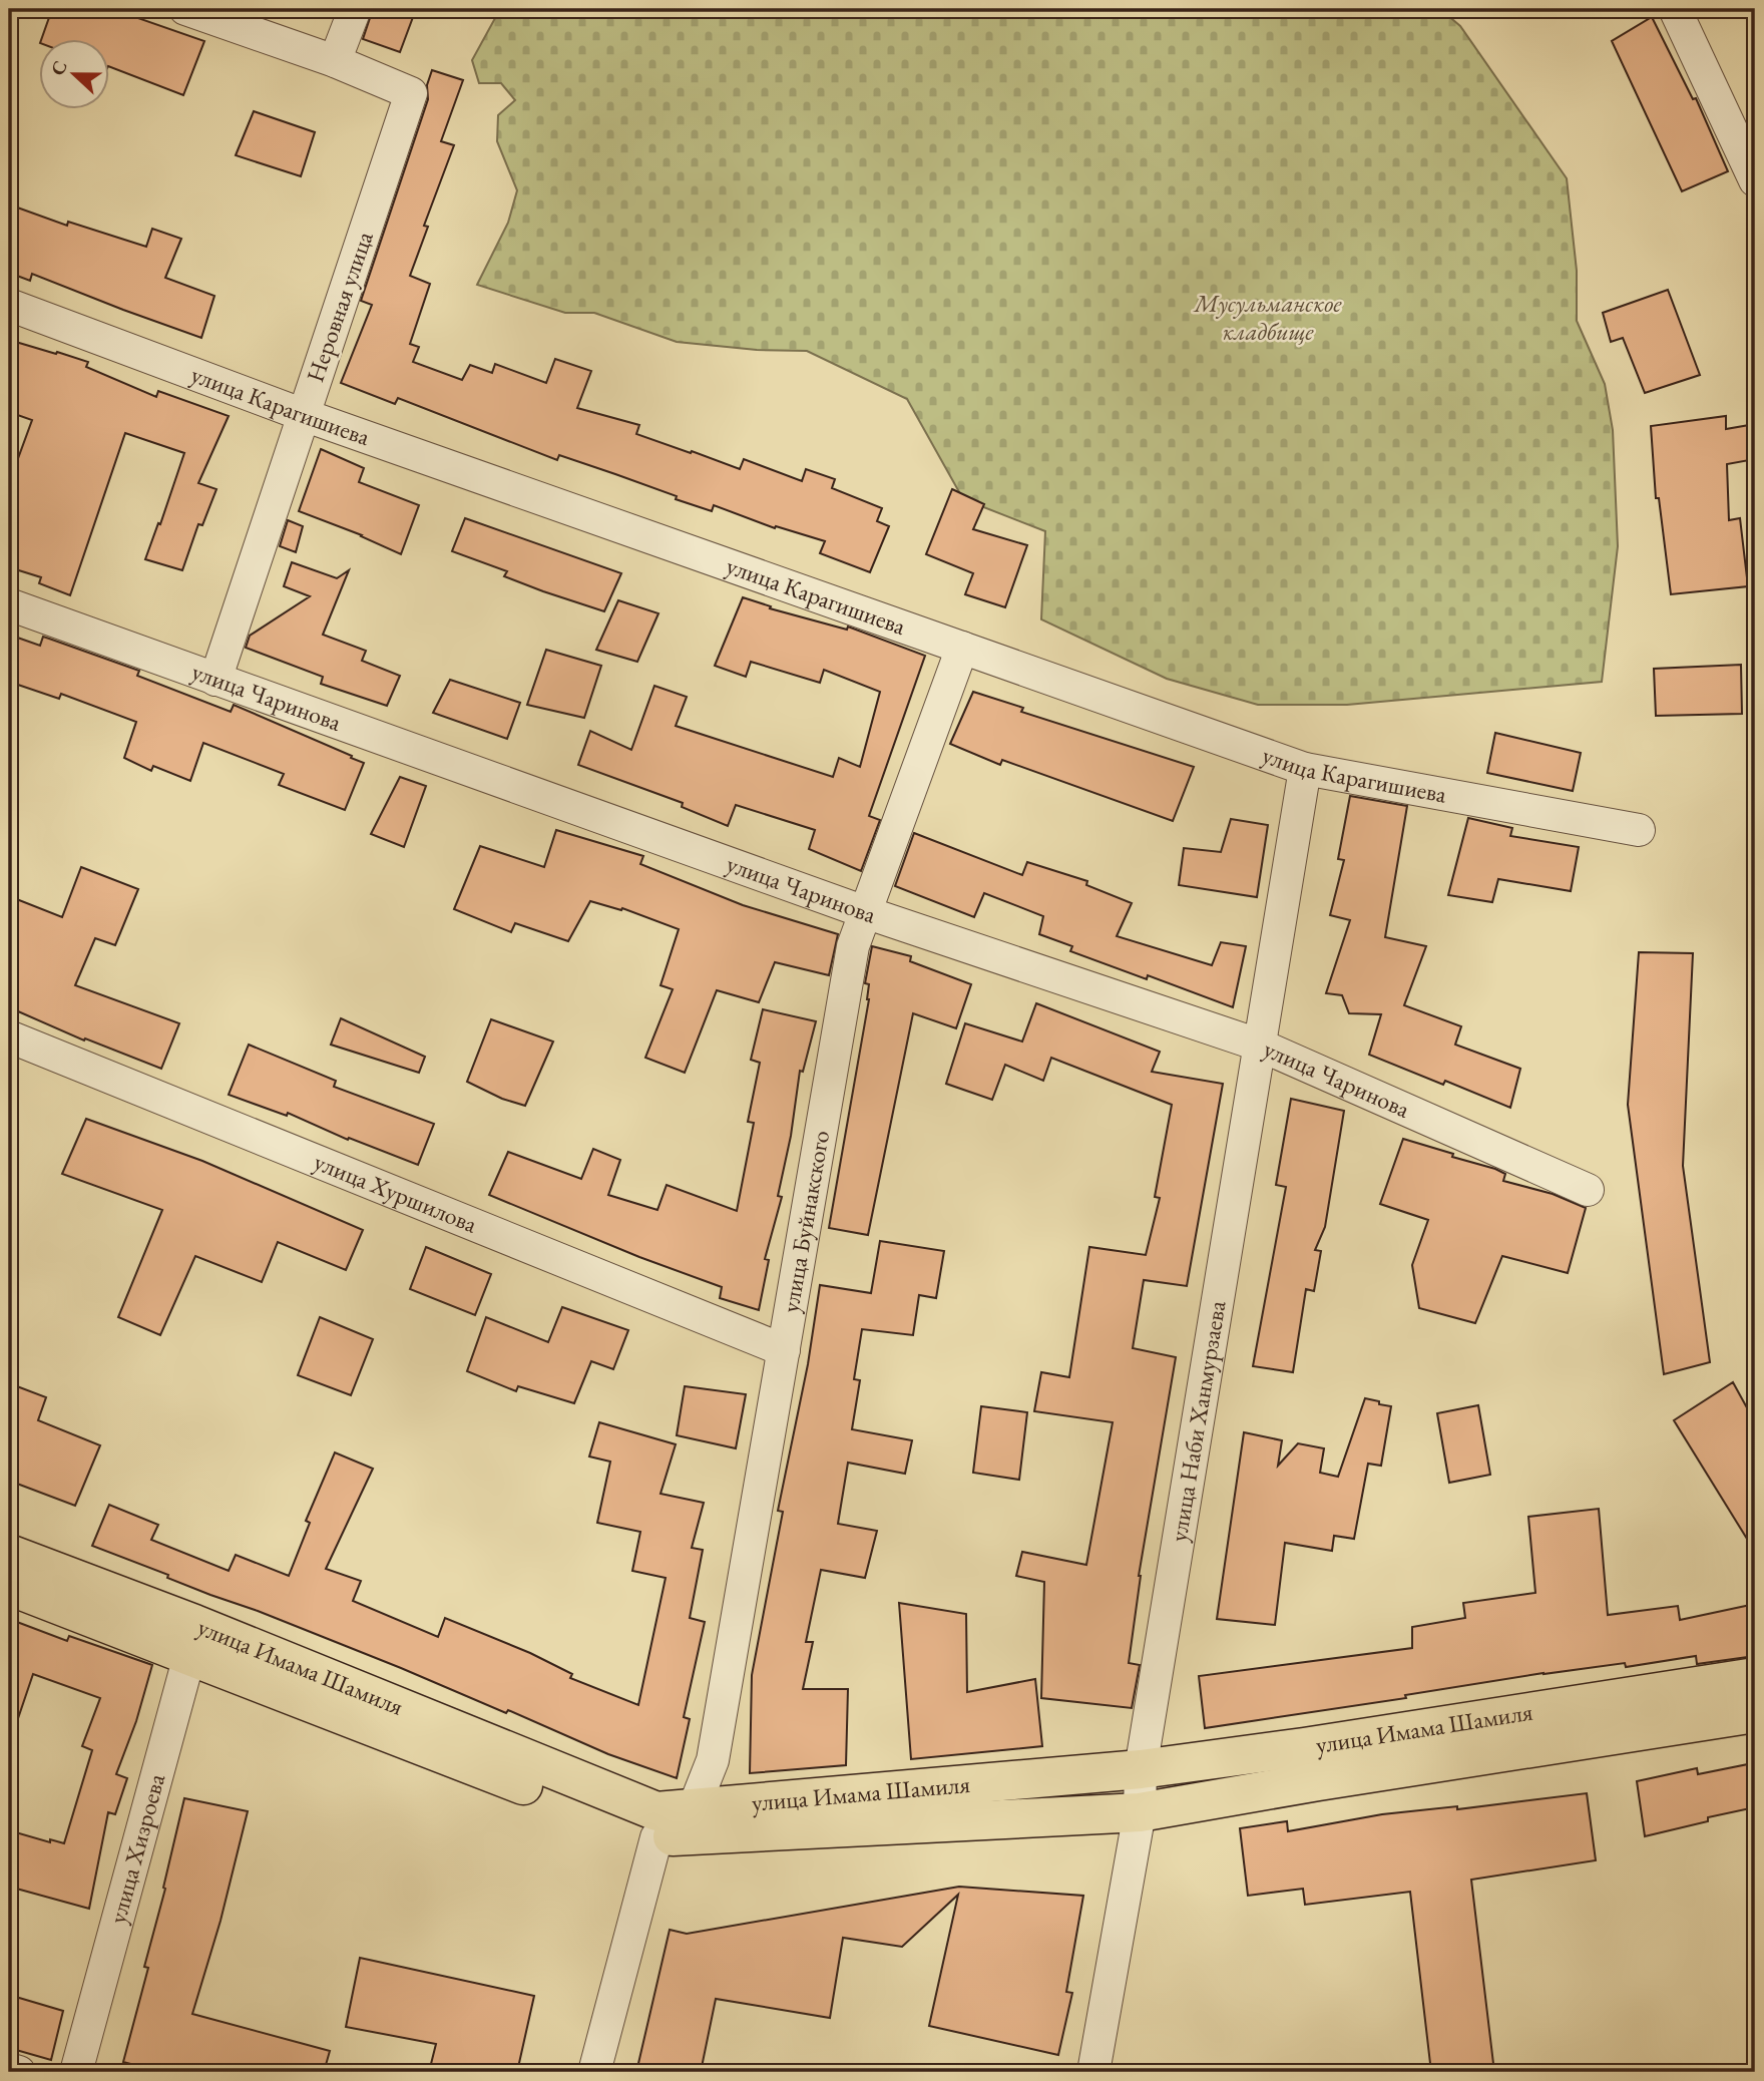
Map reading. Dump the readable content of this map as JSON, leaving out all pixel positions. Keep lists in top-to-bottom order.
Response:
{
  "streets": {
    "main road": ["улица Имама Шамиля"],
    "street": [
      "Неровная улица",
      "улица Карагишиева",
      "улица Чаринова",
      "улица Хуршилова",
      "улица Буйнакского",
      "улица Наби Ханмурзаева",
      "улица Хизроева"
    ]
  },
  "crossings": [
    ["Неровная улица", "улица Карагишиева"],
    ["Неровная улица", "улица Чаринова"],
    ["улица Карагишиева", "улица Буйнакского"],
    ["улица Карагишиева", "улица Наби Ханмурзаева"],
    ["улица Чаринова", "улица Буйнакского"],
    ["улица Чаринова", "улица Наби Ханмурзаева"],
    ["улица Хуршилова", "улица Буйнакского"],
    ["улица Буйнакского", "улица Имама Шамиля"],
    ["улица Наби Ханмурзаева", "улица Имама Шамиля"],
    ["улица Имама Шамиля", "улица Хизроева"]
  ],
  "parks": ["Мусульманское кладбище"],
  "north": "left"
}
